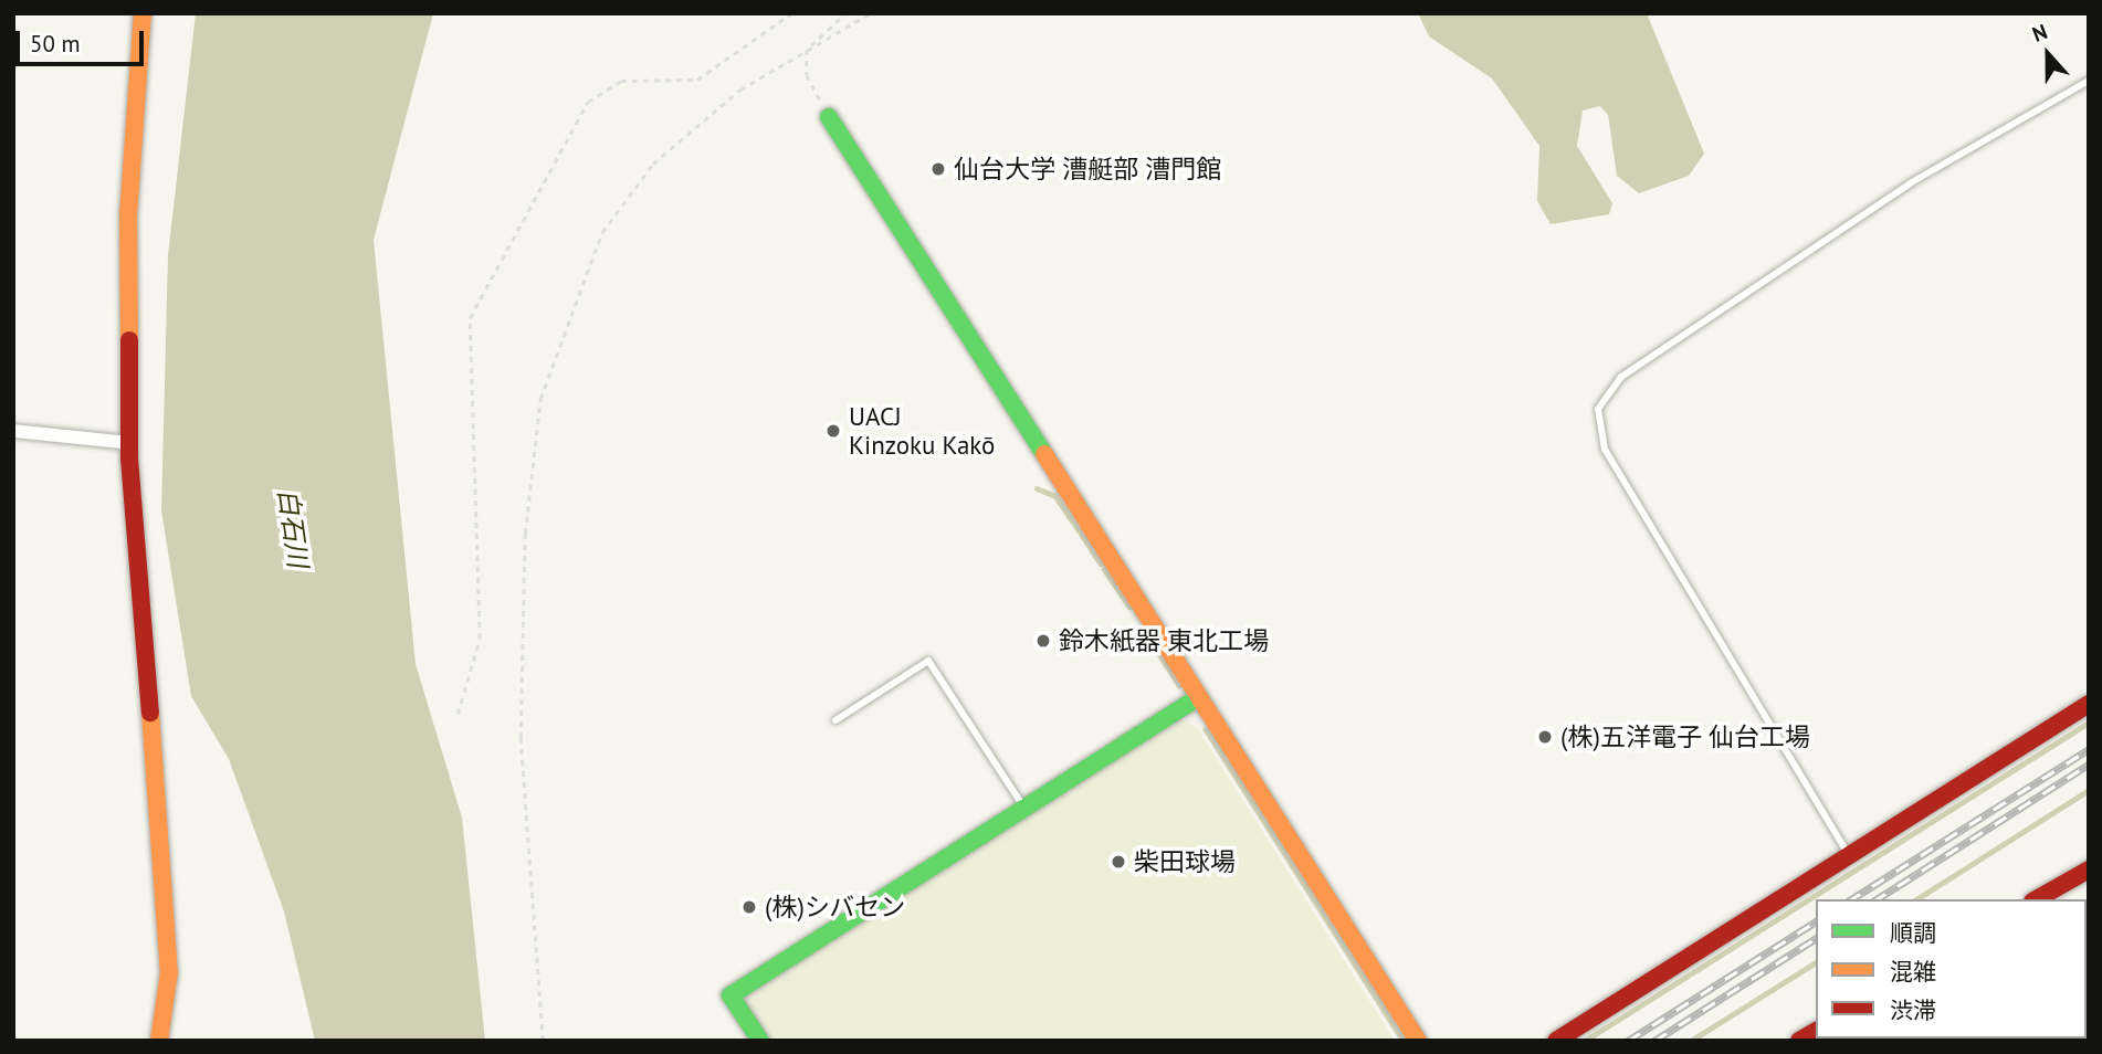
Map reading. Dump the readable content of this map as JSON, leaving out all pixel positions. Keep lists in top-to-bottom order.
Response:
{
  "water": ["白石川"],
  "places": [
    "仙台大学 漕艇部 漕門館",
    "UACJ Kinzoku Kakō",
    "鈴木紙器 東北工場",
    "(株)五洋電子 仙台工場",
    "柴田球場",
    "(株)シバセン"
  ],
  "legend": ["順調", "混雑", "渋滞"],
  "scale_bar": "50 m",
  "north": "top"
}
